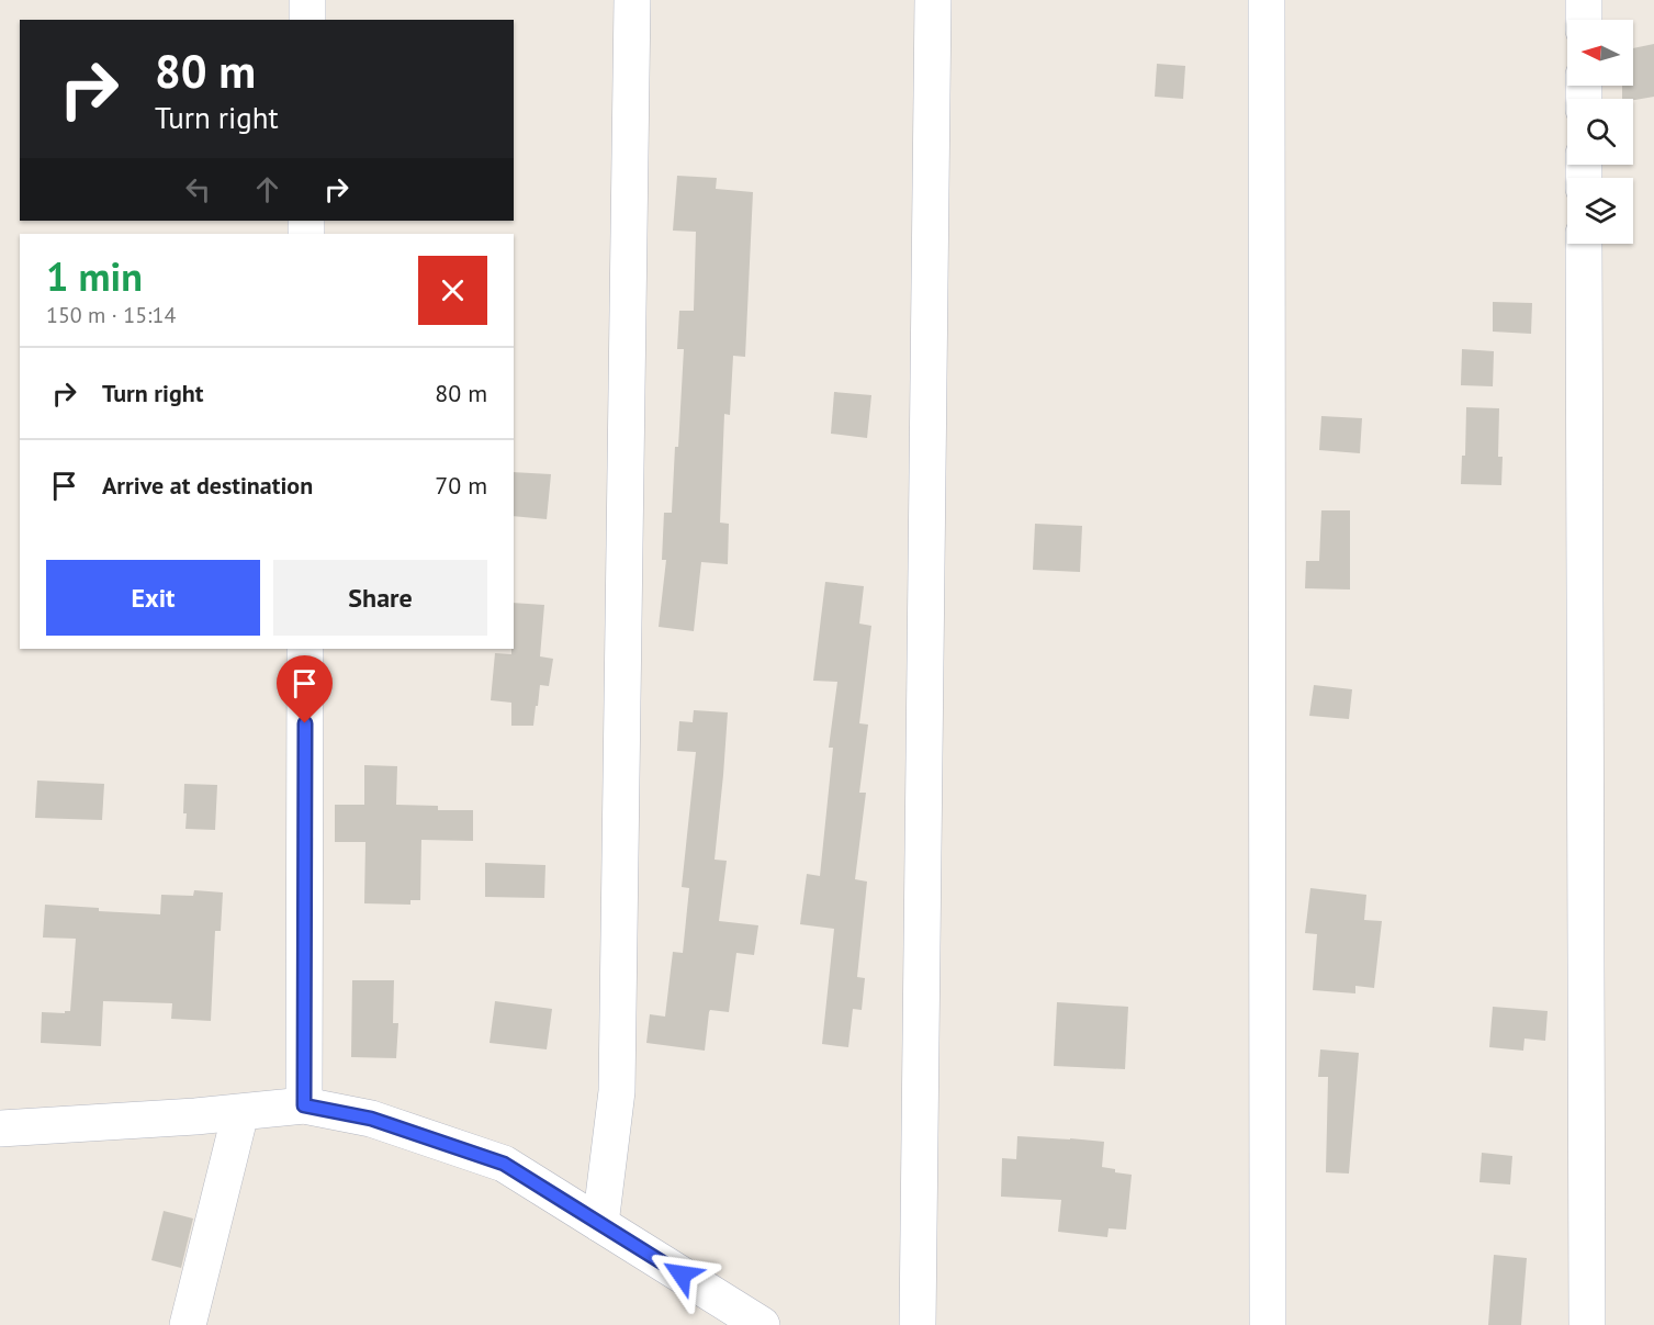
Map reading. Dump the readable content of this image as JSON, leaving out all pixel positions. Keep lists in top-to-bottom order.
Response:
{
  "north": "left",
  "page": {
    "turn": ["80 m", "Turn right"],
    "heading": ["1 min", "150 m · 15:14"],
    "list": [
      {
        "name": "Turn right",
        "value": "80 m"
      },
      {
        "name": "Arrive at destination",
        "value": "70 m"
      }
    ],
    "buttons": ["Exit", "Share"]
  }
}
